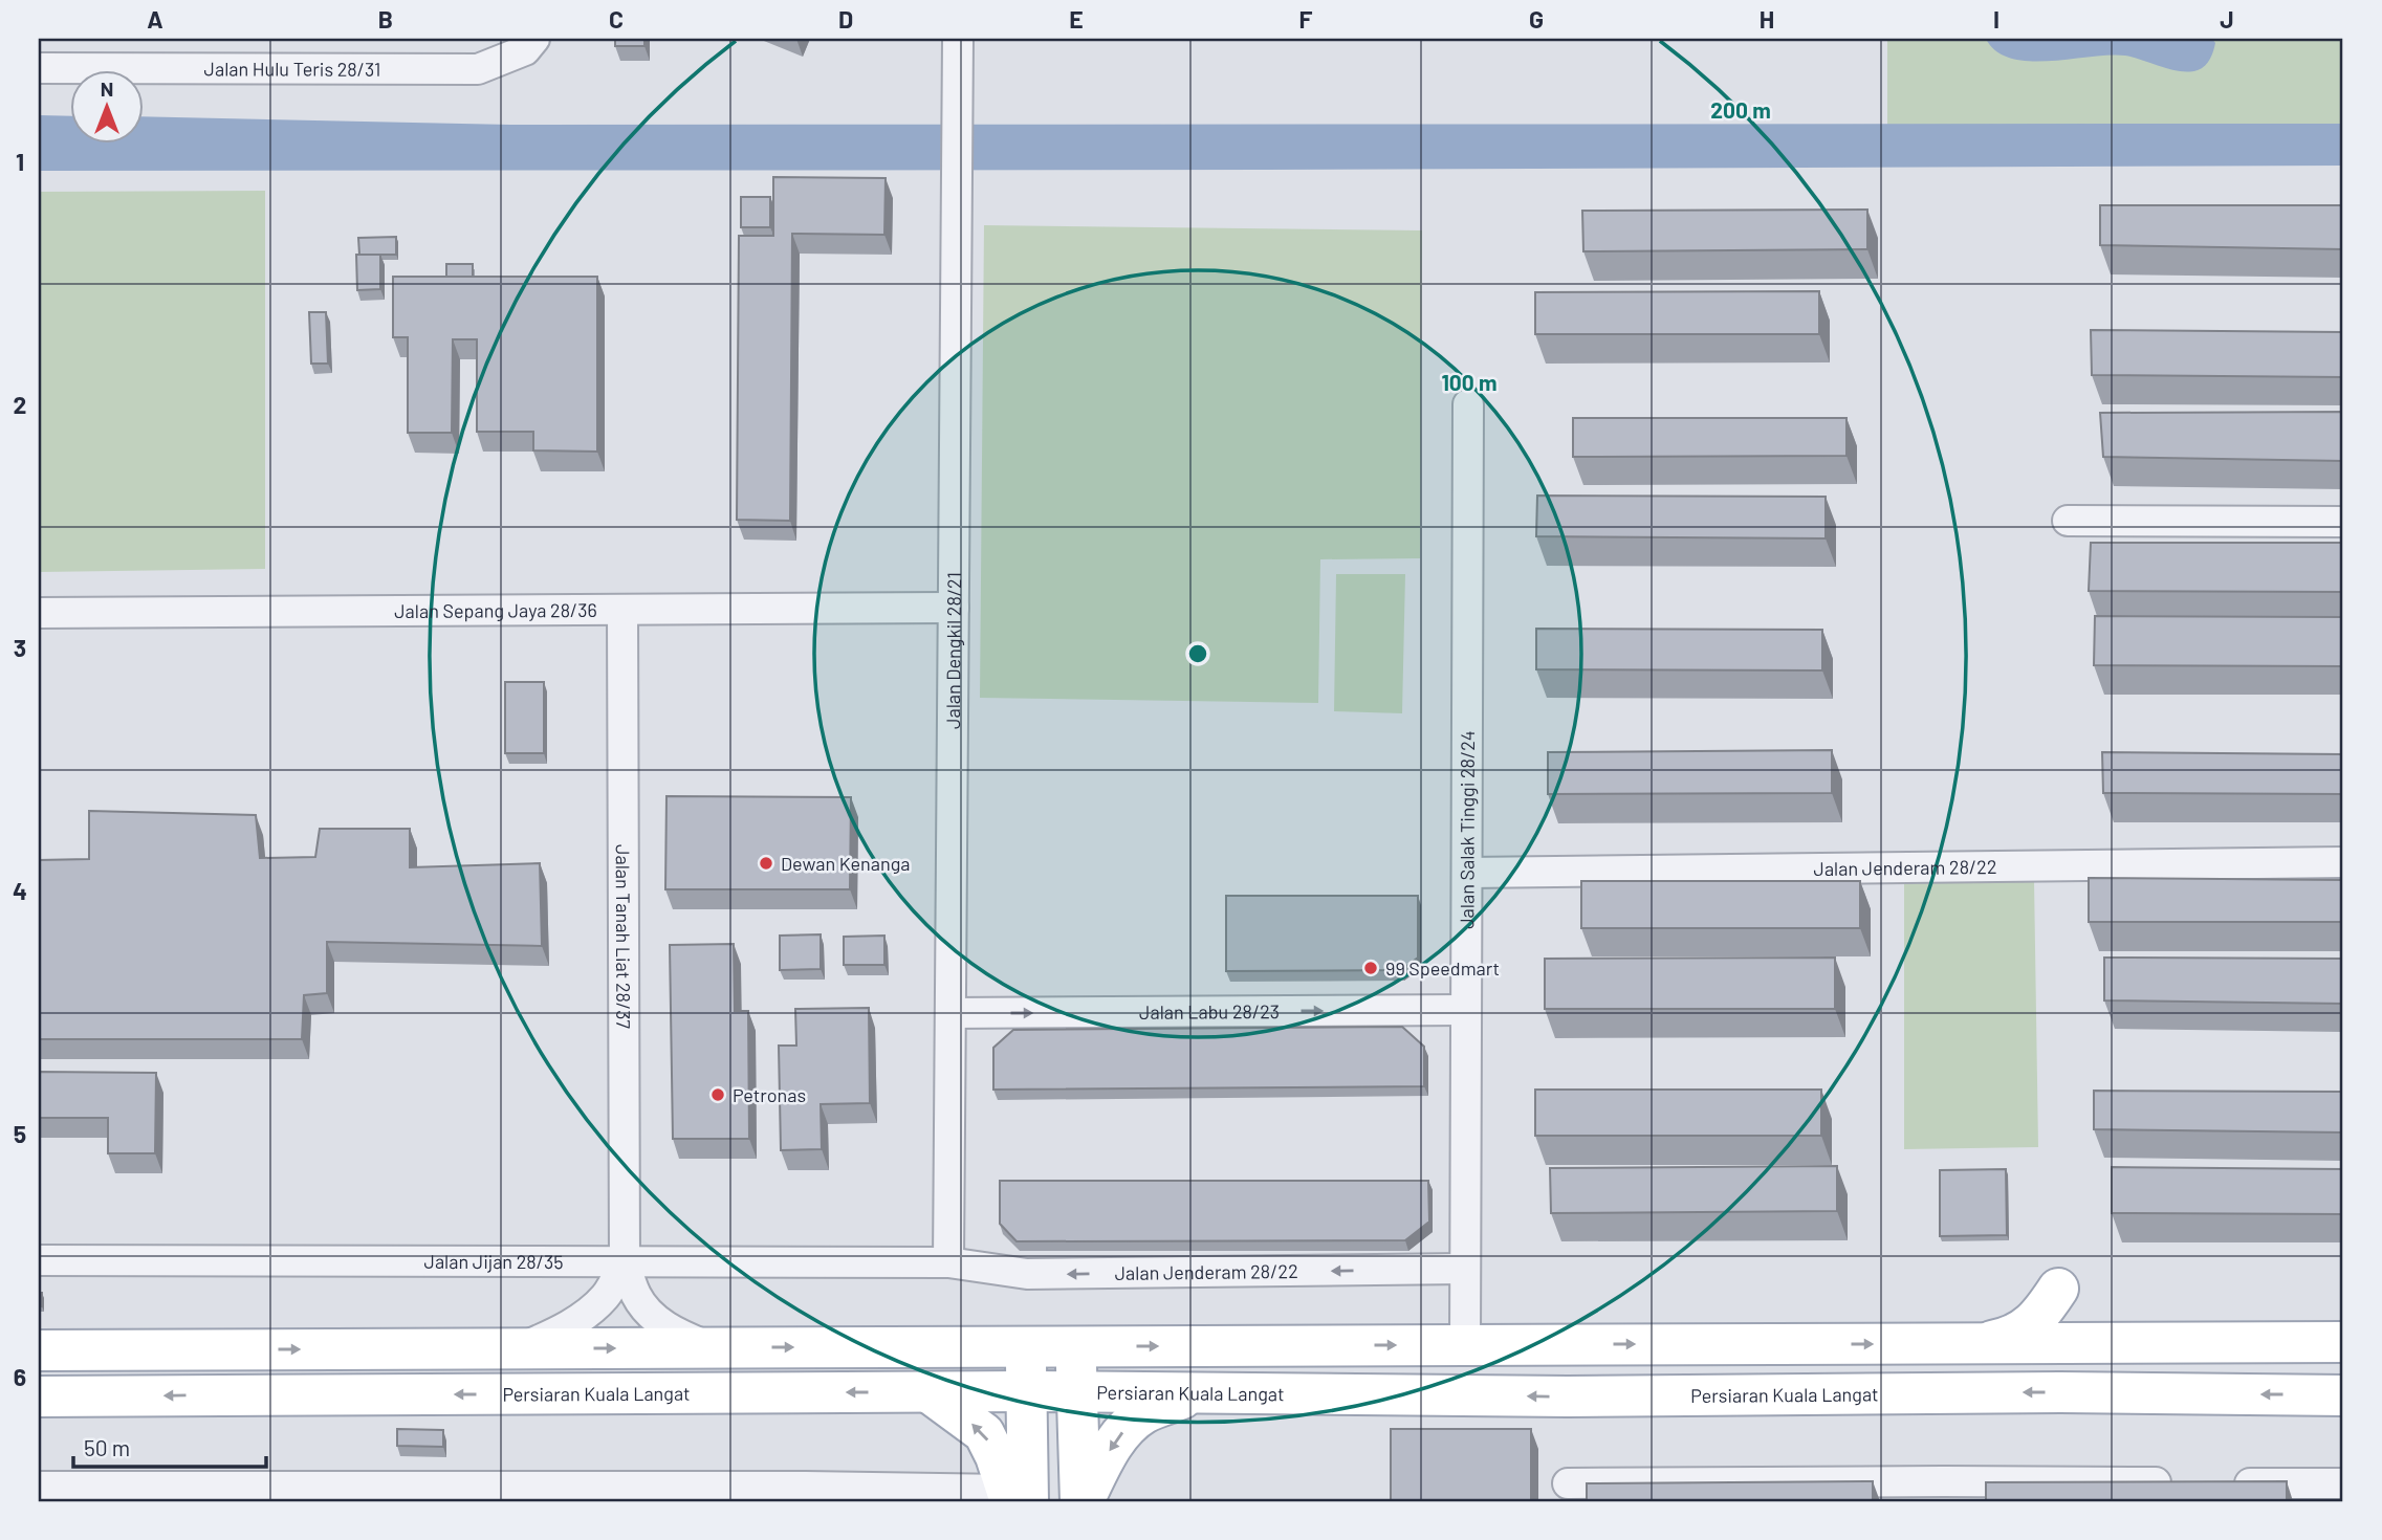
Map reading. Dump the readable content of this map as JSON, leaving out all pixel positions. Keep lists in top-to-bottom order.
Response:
{
  "streets": {
    "main road": ["Persiaran Kuala Langat"],
    "street": [
      "Jalan Hulu Teris 28/31",
      "Jalan Sepang Jaya 28/36",
      "Jalan Dengkil 28/21",
      "Jalan Salak Tinggi 28/24",
      "Jalan Jenderam 28/22",
      "Jalan Tanah Liat 28/37",
      "Jalan Labu 28/23",
      "Jalan Jijan 28/35"
    ]
  },
  "crossings": [
    ["Jalan Sepang Jaya 28/36", "Jalan Dengkil 28/21"],
    ["Jalan Sepang Jaya 28/36", "Jalan Tanah Liat 28/37"],
    ["Jalan Dengkil 28/21", "Jalan Jenderam 28/22"],
    ["Jalan Dengkil 28/21", "Jalan Labu 28/23"],
    ["Jalan Dengkil 28/21", "Jalan Jijan 28/35"],
    ["Jalan Salak Tinggi 28/24", "Jalan Jenderam 28/22"],
    ["Jalan Salak Tinggi 28/24", "Jalan Labu 28/23"],
    ["Jalan Jenderam 28/22", "Jalan Jijan 28/35"],
    ["Jalan Tanah Liat 28/37", "Jalan Jijan 28/35"]
  ],
  "one_way": ["Jalan Jenderam 28/22", "Jalan Labu 28/23"],
  "places": ["Dewan Kenanga", "99 Speedmart", "Petronas"],
  "scale_bar": "50 m",
  "north": "top",
  "grid": {
    "columns": [
      "A",
      "B",
      "C",
      "D",
      "E",
      "F",
      "G",
      "H",
      "I",
      "J"
    ],
    "rows": [
      "1",
      "2",
      "3",
      "4",
      "5",
      "6"
    ]
  },
  "rings": ["200 m", "100 m"]
}
